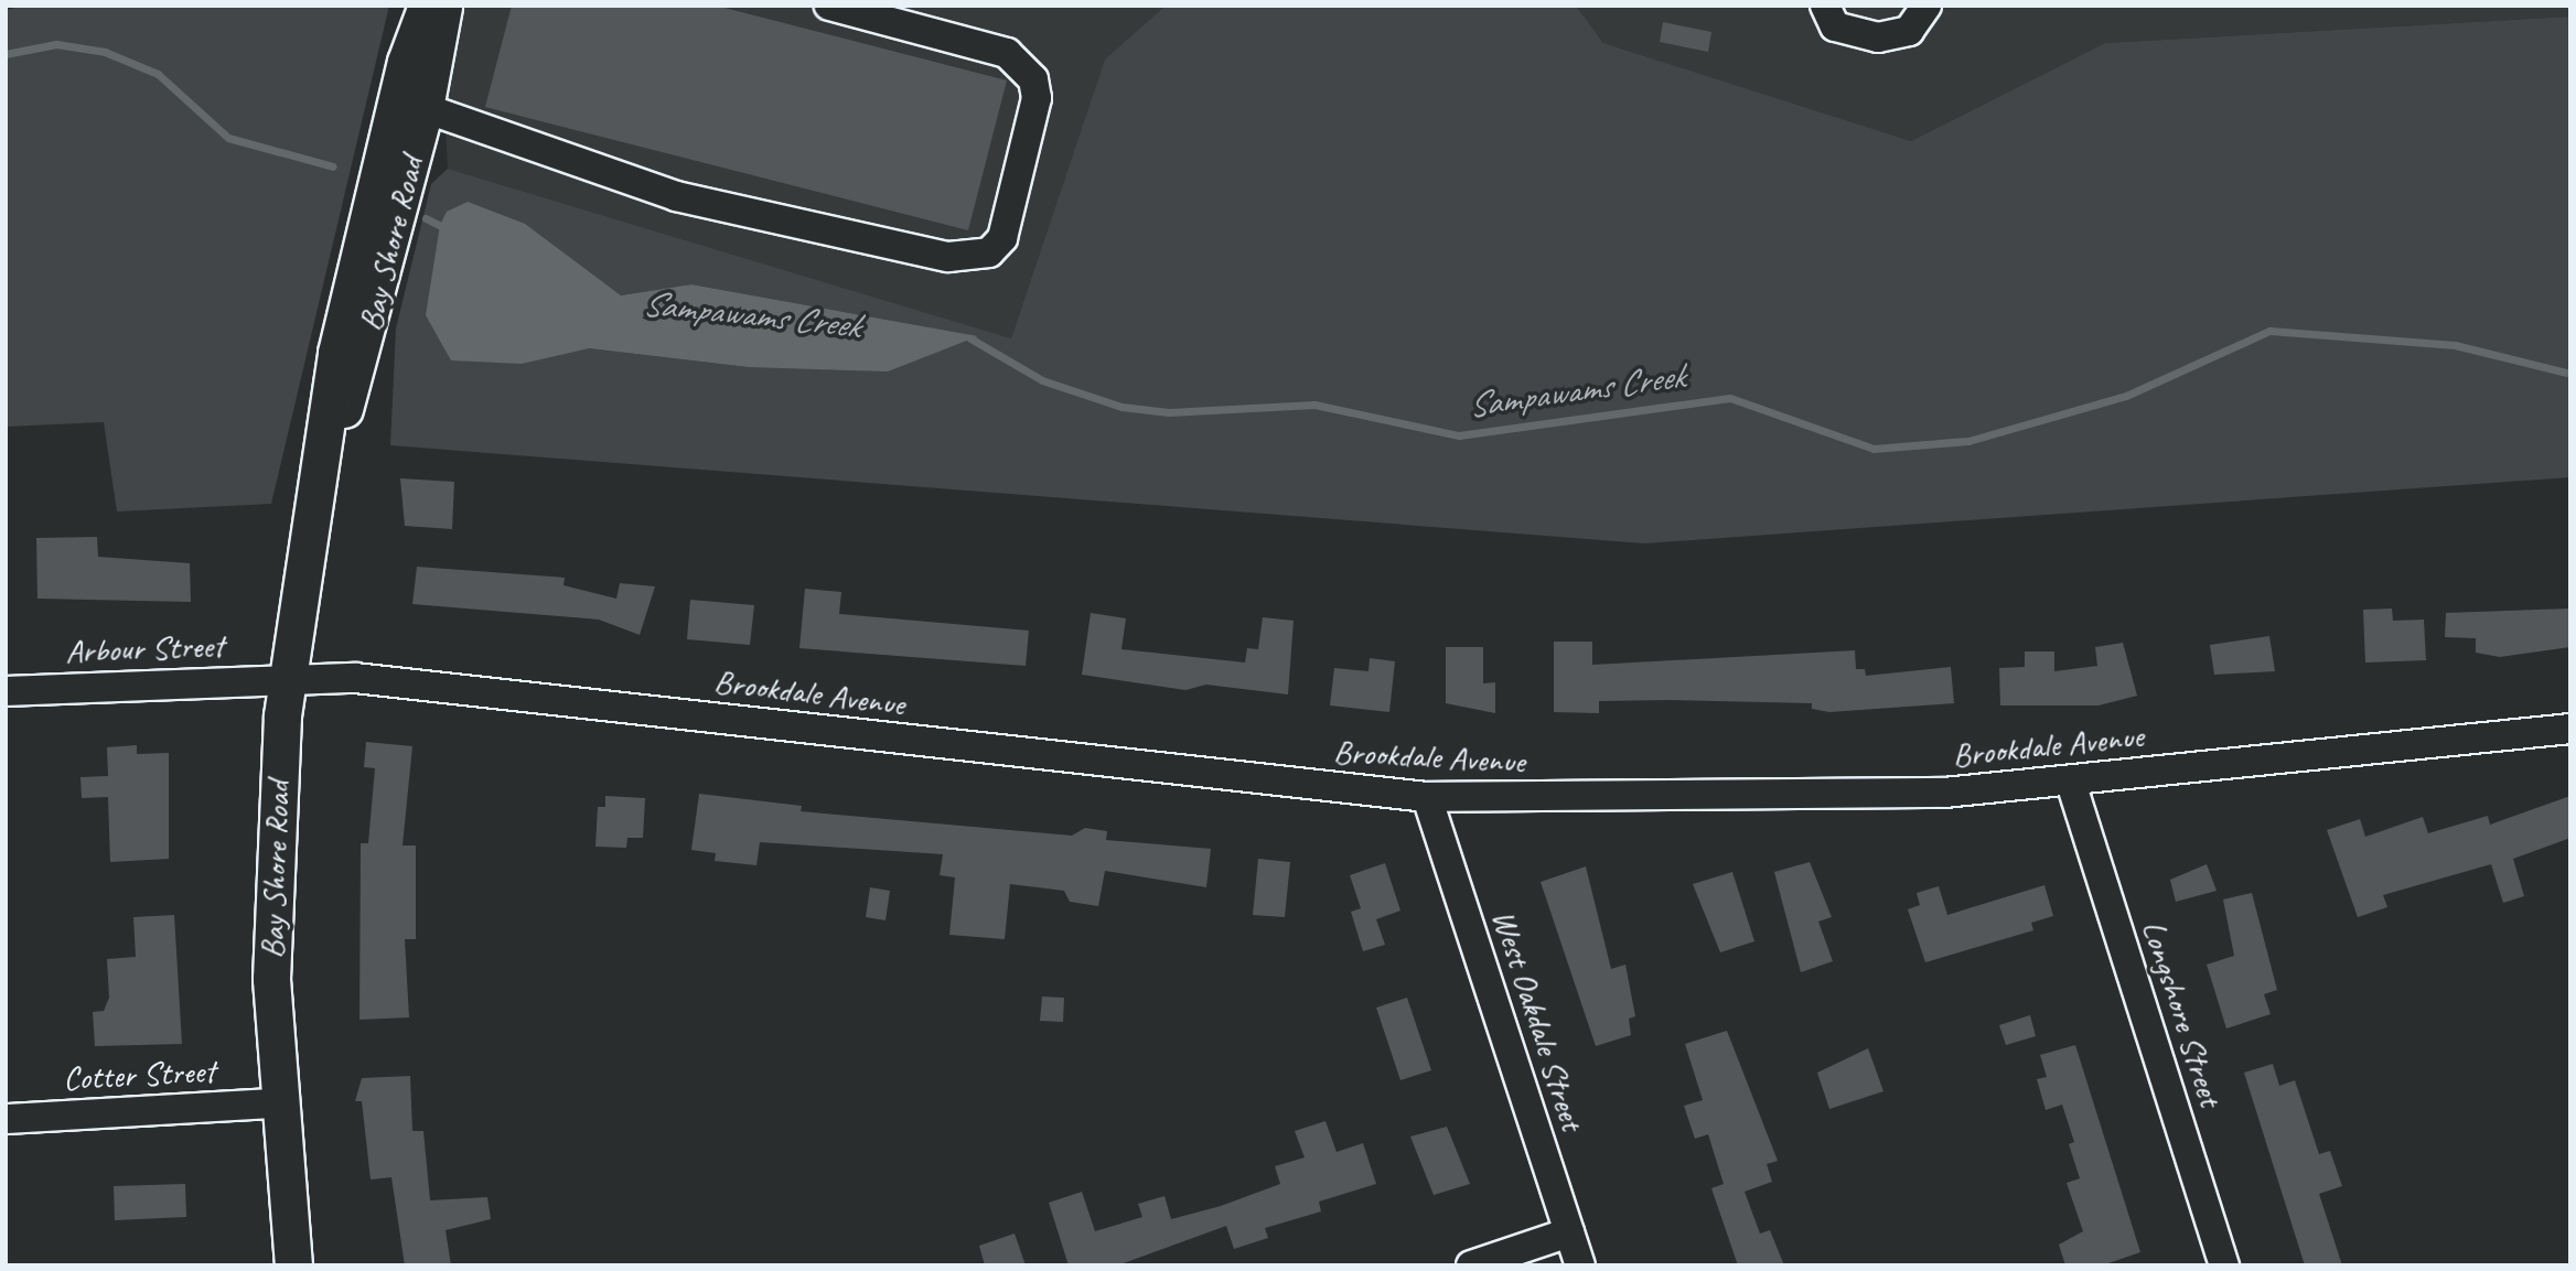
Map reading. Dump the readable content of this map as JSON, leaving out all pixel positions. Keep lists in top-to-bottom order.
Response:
{
  "streets": {
    "main road": ["Bay Shore Road"],
    "street": [
      "Arbour Street",
      "Brookdale Avenue",
      "Longshore Street",
      "West Oakdale Street",
      "Cotter Street"
    ]
  },
  "crossings": [
    ["Bay Shore Road", "Arbour Street"],
    ["Bay Shore Road", "Brookdale Avenue"],
    ["Bay Shore Road", "Cotter Street"],
    ["Arbour Street", "Brookdale Avenue"],
    ["Brookdale Avenue", "Longshore Street"],
    ["Brookdale Avenue", "West Oakdale Street"]
  ],
  "water": ["Sampawams Creek"]
}
